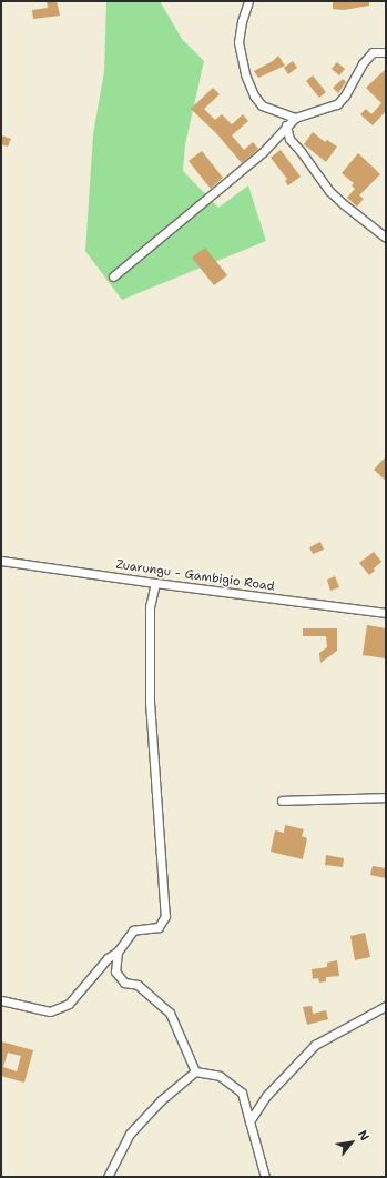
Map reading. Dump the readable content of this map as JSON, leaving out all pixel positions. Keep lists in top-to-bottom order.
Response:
{
  "streets": {
    "street": ["Zuarungu - Gambigio Road"]
  },
  "north": "top right"
}
